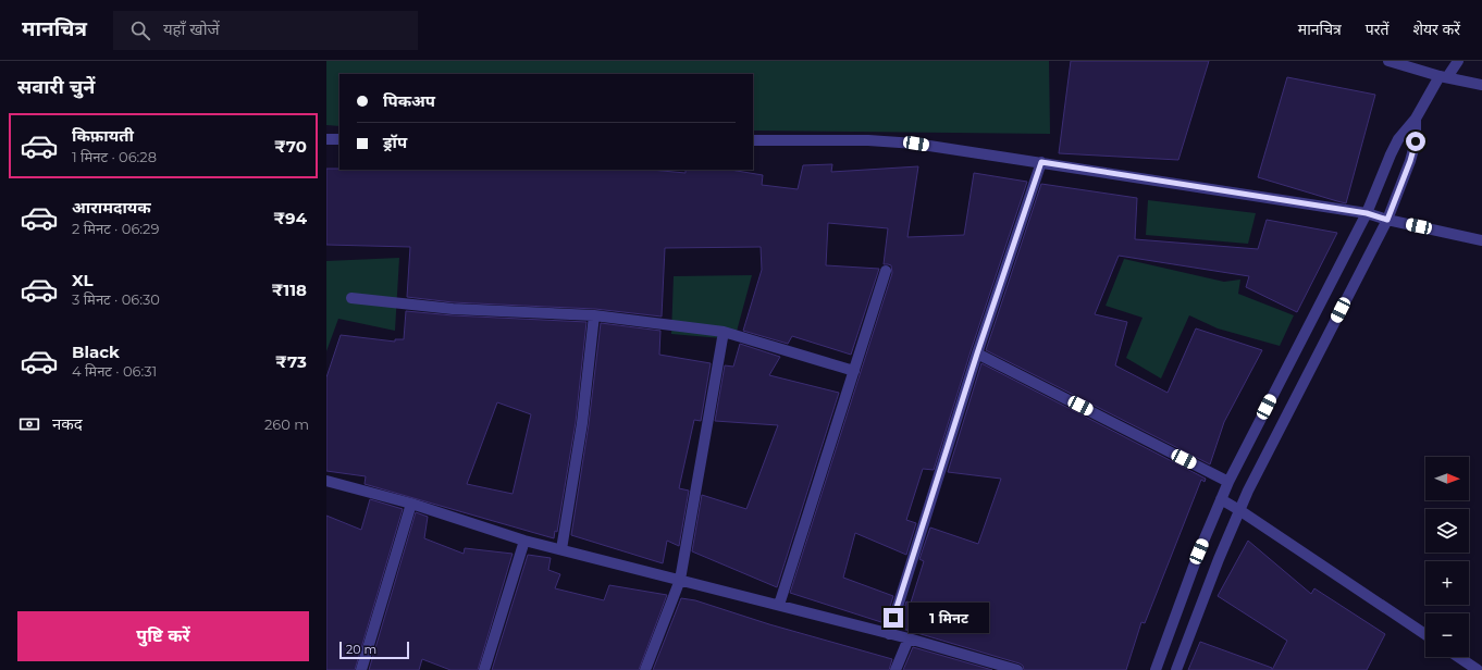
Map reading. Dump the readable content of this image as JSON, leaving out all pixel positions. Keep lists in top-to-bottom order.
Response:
{
  "scale_bar": "20 m",
  "north": "right",
  "page": {
    "header": "मानचित्र",
    "search": "यहाँ खोजें",
    "nav": ["मानचित्र", "परतें", "शेयर करें"],
    "heading": "सवारी चुनें",
    "banner": ["पिकअप", "ड्रॉप"],
    "list": [
      {
        "name": "किफ़ायती",
        "note": "1 मिनट · 06:28",
        "value": "₹70"
      },
      {
        "name": "आरामदायक",
        "note": "2 मिनट · 06:29",
        "value": "₹94"
      },
      {
        "name": "XL",
        "note": "3 मिनट · 06:30",
        "value": "₹118"
      },
      {
        "name": "Black",
        "note": "4 मिनट · 06:31",
        "value": "₹73"
      }
    ],
    "pay": ["नकद", "260 m"],
    "map_buttons": ["+", "−"],
    "buttons": "पुष्टि करें",
    "bubble": "1 मिनट",
    "scale": "20 m"
  }
}
